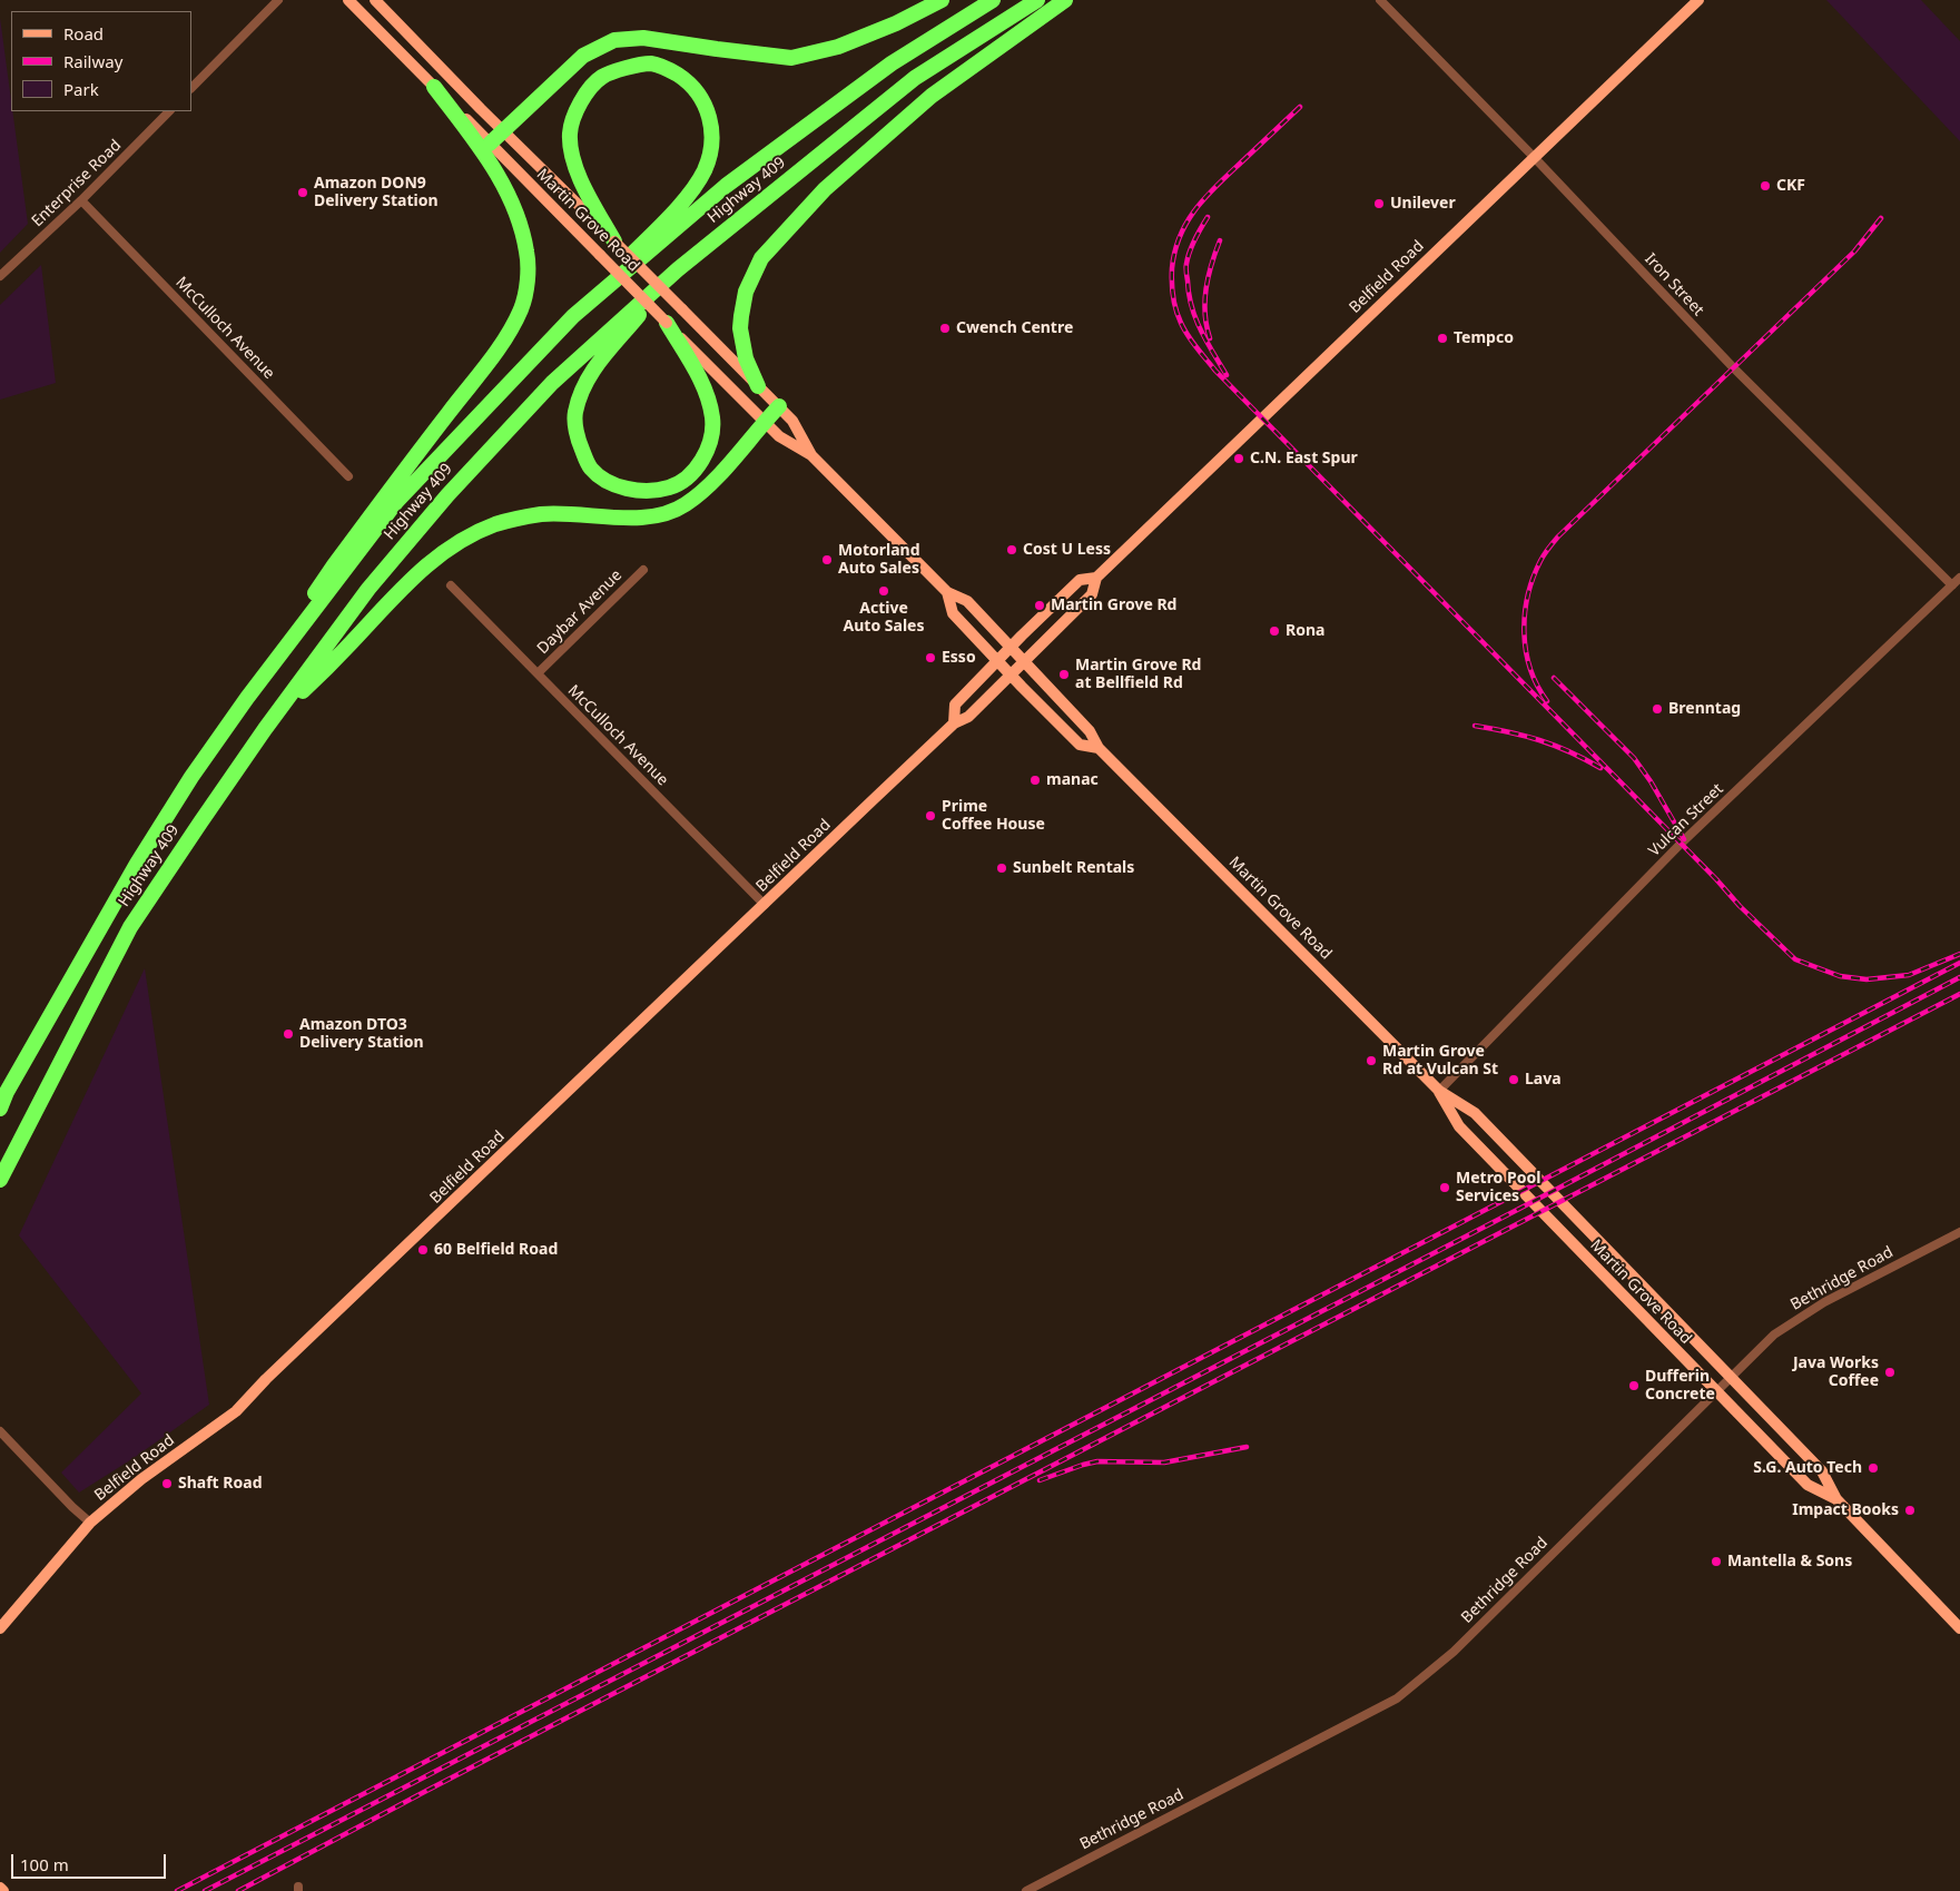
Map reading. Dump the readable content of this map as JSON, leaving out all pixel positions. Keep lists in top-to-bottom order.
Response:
{
  "streets": {
    "highway": ["Highway 409"],
    "main road": ["Martin Grove Road", "Belfield Road"],
    "street": [
      "Enterprise Road",
      "Iron Street",
      "McCulloch Avenue",
      "Daybar Avenue",
      "Vulcan Street",
      "Bethridge Road"
    ]
  },
  "crossings": [
    ["Enterprise Road", "McCulloch Avenue"],
    ["Martin Grove Road", "Belfield Road"],
    ["Martin Grove Road", "Vulcan Street"],
    ["Martin Grove Road", "Bethridge Road"],
    ["Belfield Road", "Iron Street"],
    ["Belfield Road", "McCulloch Avenue"],
    ["Iron Street", "Vulcan Street"],
    ["McCulloch Avenue", "Daybar Avenue"]
  ],
  "places": [
    "CKF",
    "Amazon DON9 Delivery Station",
    "Unilever",
    "Cwench Centre",
    "Tempco",
    "C.N. East Spur",
    "Cost U Less",
    "Motorland Auto Sales",
    "Active Auto Sales",
    "Martin Grove Rd",
    "Rona",
    "Esso",
    "Martin Grove Rd at Bellfield Rd",
    "Brenntag",
    "manac",
    "Prime Coffee House",
    "Sunbelt Rentals",
    "Amazon DTO3 Delivery Station",
    "Martin Grove Rd at Vulcan St",
    "Lava",
    "Metro Pool Services",
    "60 Belfield Road",
    "Java Works Coffee",
    "Dufferin Concrete",
    "S.G. Auto Tech",
    "Shaft Road",
    "Impact Books",
    "Mantella & Sons"
  ],
  "legend": ["Road", "Railway", "Park"],
  "scale_bar": "100 m"
}
